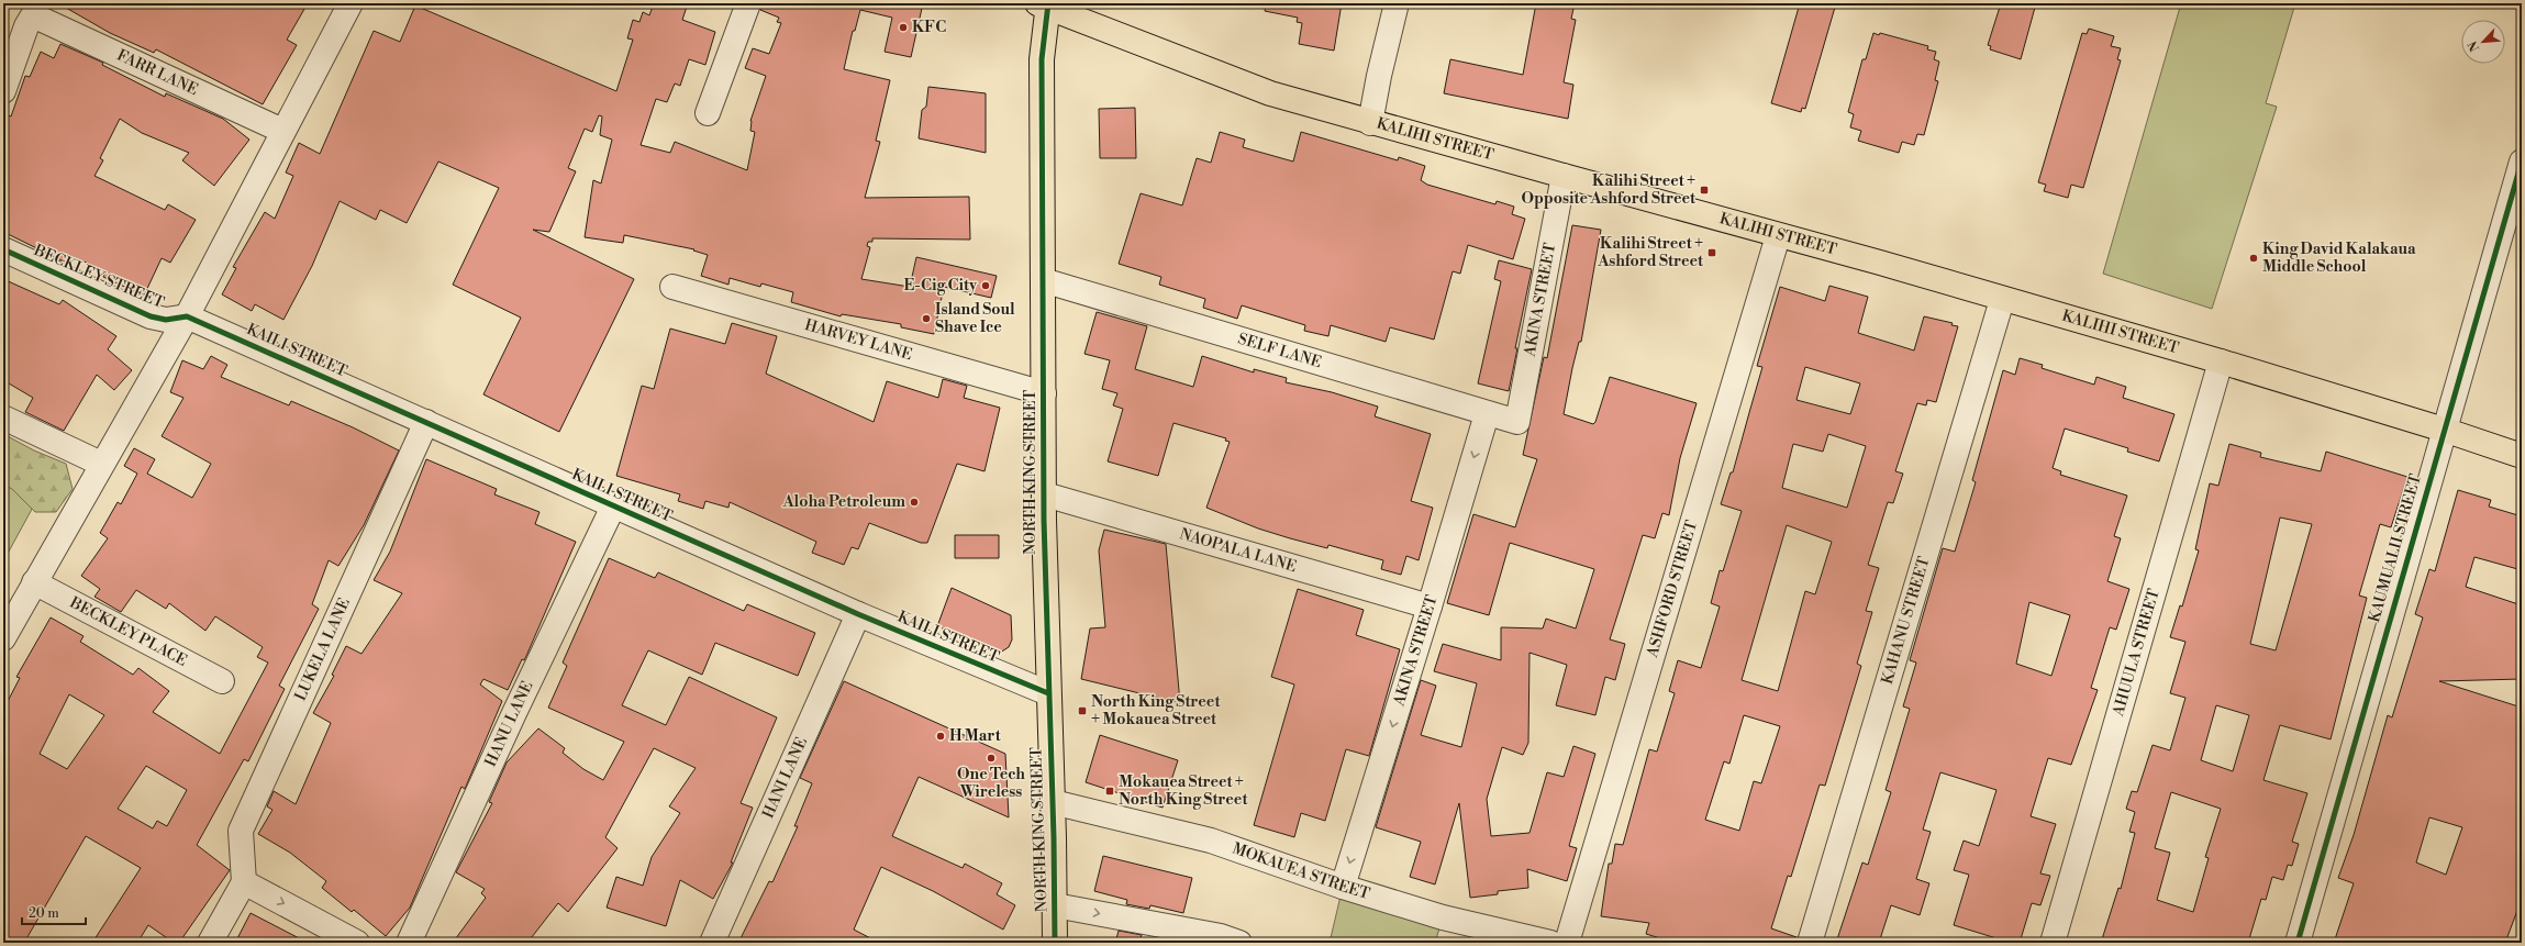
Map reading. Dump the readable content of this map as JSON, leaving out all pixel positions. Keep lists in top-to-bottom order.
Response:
{
  "streets": {
    "main road": ["KALIHI STREET", "NORTH KING STREET"],
    "street": [
      "FARR LANE",
      "BECKLEY STREET",
      "AKINA STREET",
      "HARVEY LANE",
      "KAILI STREET",
      "SELF LANE",
      "KAUMUALII STREET",
      "NAOPALA LANE",
      "ASHFORD STREET",
      "KAHANU STREET",
      "BECKLEY PLACE",
      "LUKELA LANE",
      "AHUULA STREET",
      "HANU LANE",
      "HANI LANE",
      "MOKAUEA STREET"
    ]
  },
  "crossings": [
    ["KALIHI STREET", "AKINA STREET"],
    ["KALIHI STREET", "NORTH KING STREET"],
    ["KALIHI STREET", "KAUMUALII STREET"],
    ["KALIHI STREET", "ASHFORD STREET"],
    ["KALIHI STREET", "KAHANU STREET"],
    ["KALIHI STREET", "AHUULA STREET"],
    ["BECKLEY STREET", "KAILI STREET"],
    ["AKINA STREET", "SELF LANE"],
    ["AKINA STREET", "NAOPALA LANE"],
    ["AKINA STREET", "MOKAUEA STREET"],
    ["HARVEY LANE", "NORTH KING STREET"],
    ["KAILI STREET", "NORTH KING STREET"],
    ["KAILI STREET", "LUKELA LANE"],
    ["KAILI STREET", "HANU LANE"],
    ["KAILI STREET", "HANI LANE"],
    ["SELF LANE", "NORTH KING STREET"],
    ["NORTH KING STREET", "NAOPALA LANE"],
    ["NORTH KING STREET", "MOKAUEA STREET"]
  ],
  "one_way": ["AKINA STREET"],
  "places": {
    "other": [
      "KFC",
      "King David Kalakaua Middle School",
      "E-Cig City",
      "Island Soul Shave Ice",
      "Aloha Petroleum",
      "H Mart",
      "One Tech Wireless"
    ],
    "transit": [
      "Kalihi Street + Opposite Ashford Street",
      "Kalihi Street + Ashford Street",
      "North King Street + Mokauea Street",
      "Mokauea Street + North King Street"
    ]
  },
  "scale_bar": "20 m",
  "north": "bottom left"
}
